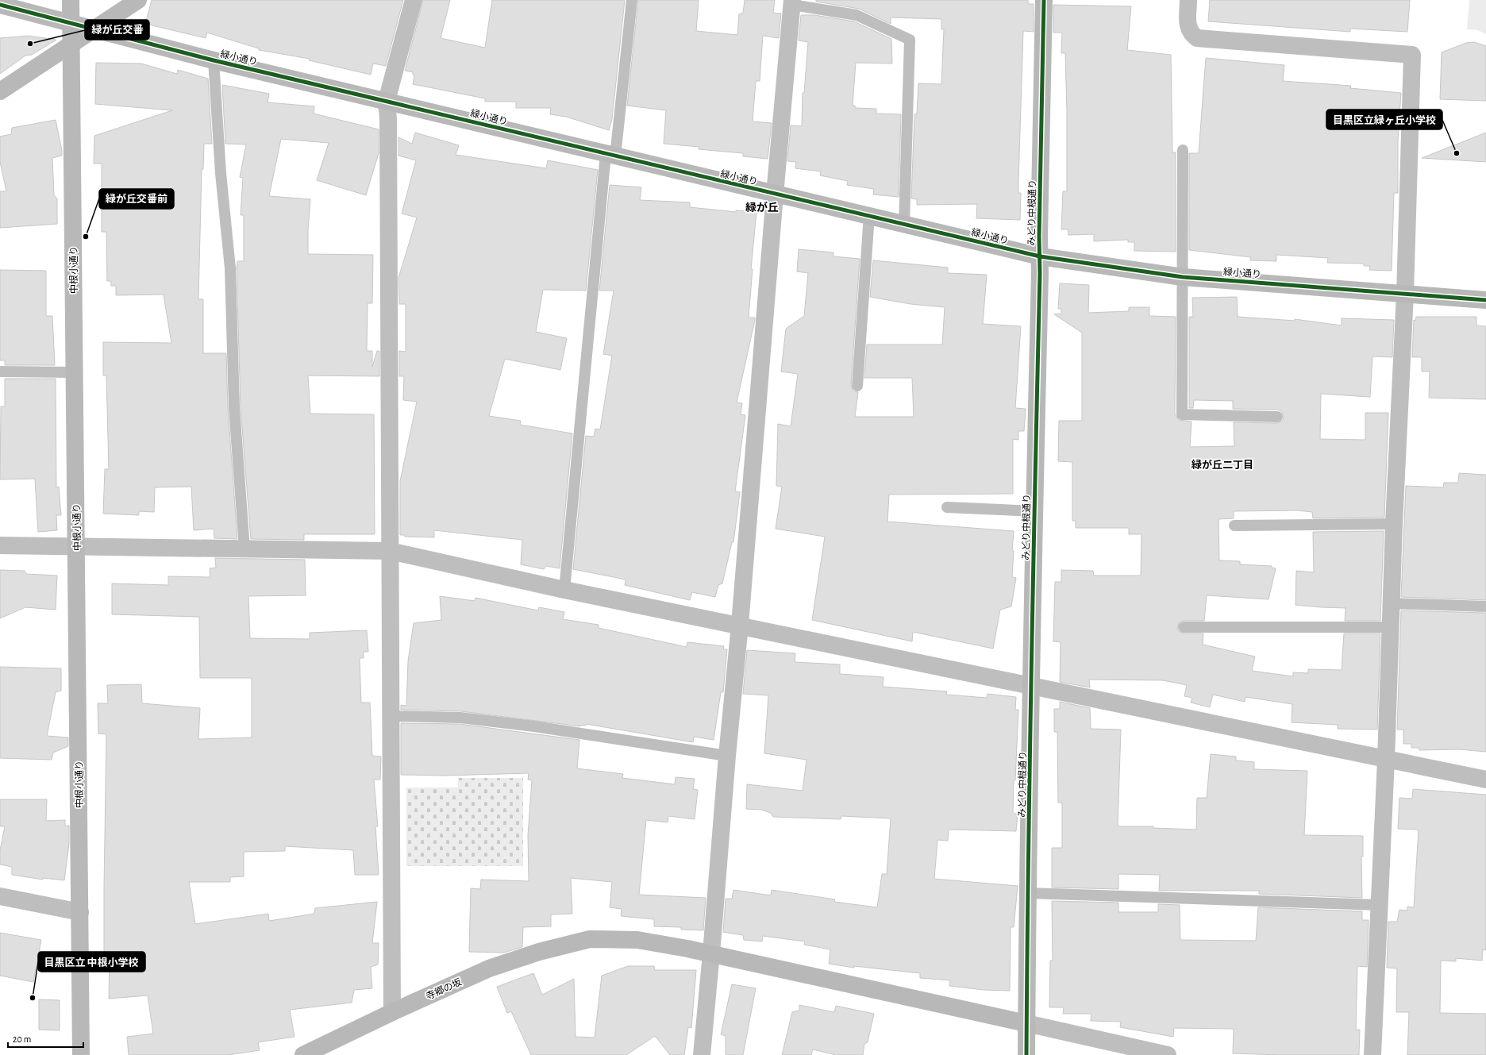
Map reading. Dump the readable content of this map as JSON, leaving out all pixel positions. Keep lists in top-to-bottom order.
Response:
{
  "streets": {
    "street": [
      "緑小通り",
      "みどり中根通り",
      "中根小通り",
      "寺郷の坂"
    ]
  },
  "crossings": [
    ["緑小通り", "みどり中根通り"],
    ["緑小通り", "中根小通り"],
    ["みどり中根通り", "寺郷の坂"]
  ],
  "districts": ["緑が丘", "緑が丘二丁目"],
  "places": [
    "緑が丘交番",
    "目黒区立緑ヶ丘小学校",
    "緑が丘交番前",
    "目黒区立 中根小学校"
  ],
  "scale_bar": "20 m"
}
